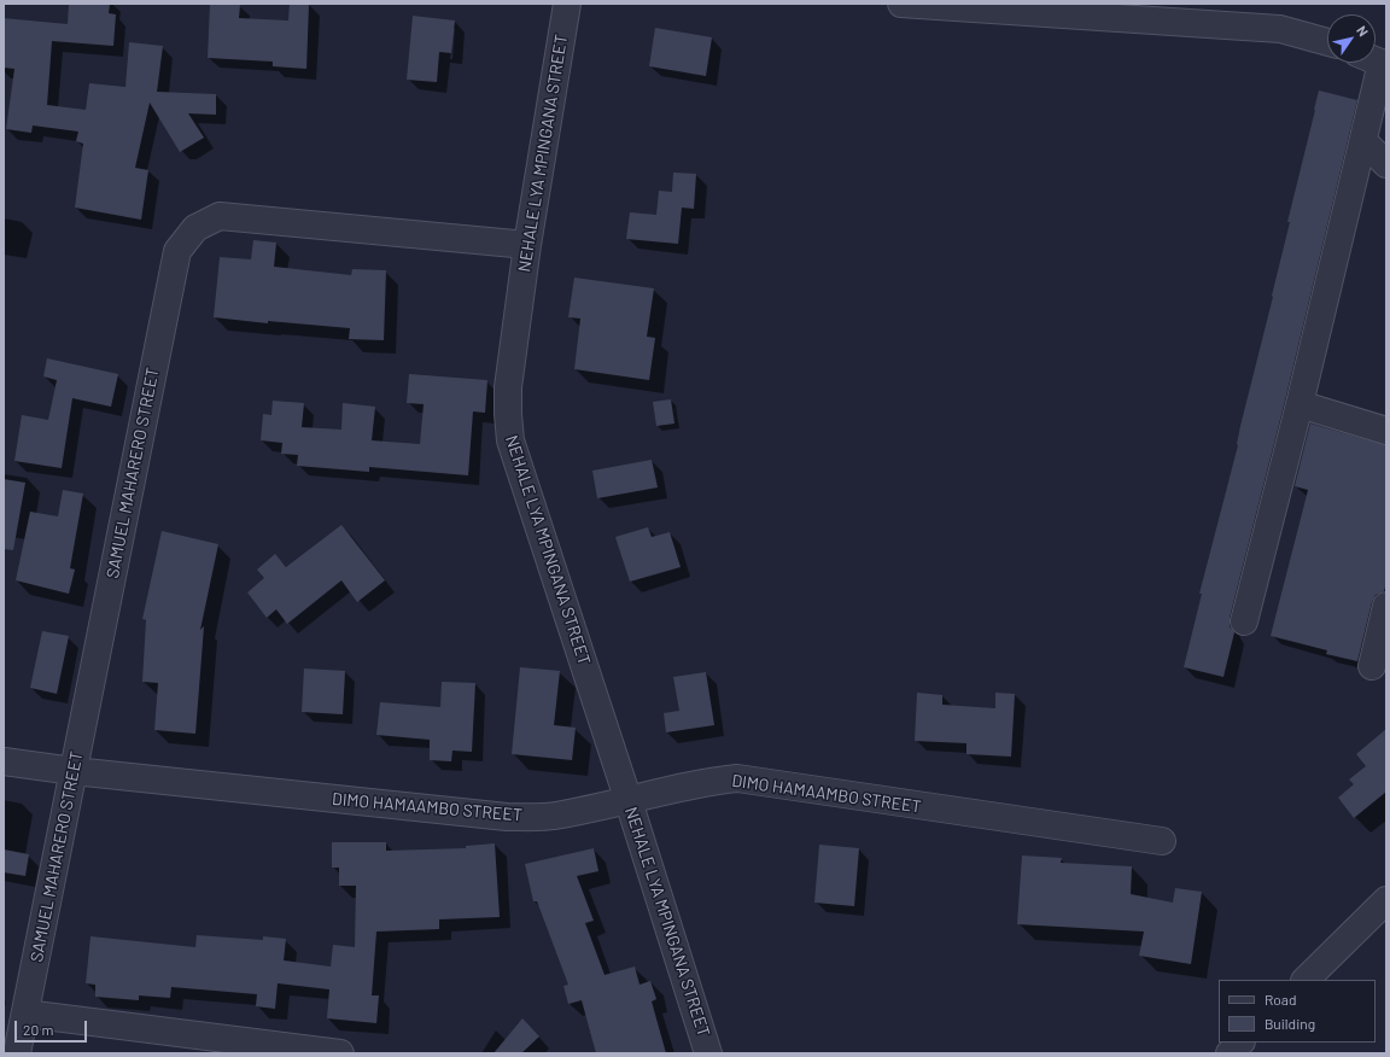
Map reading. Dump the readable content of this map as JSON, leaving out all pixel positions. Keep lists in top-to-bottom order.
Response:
{
  "streets": {
    "street": ["NEHALE LYA MPINGANA STREET", "SAMUEL MAHARERO STREET", "DIMO HAMAAMBO STREET"]
  },
  "crossings": [
    ["NEHALE LYA MPINGANA STREET", "SAMUEL MAHARERO STREET"],
    ["NEHALE LYA MPINGANA STREET", "DIMO HAMAAMBO STREET"],
    ["SAMUEL MAHARERO STREET", "DIMO HAMAAMBO STREET"]
  ],
  "legend": ["Road", "Building"],
  "scale_bar": "20 m",
  "north": "top right"
}
